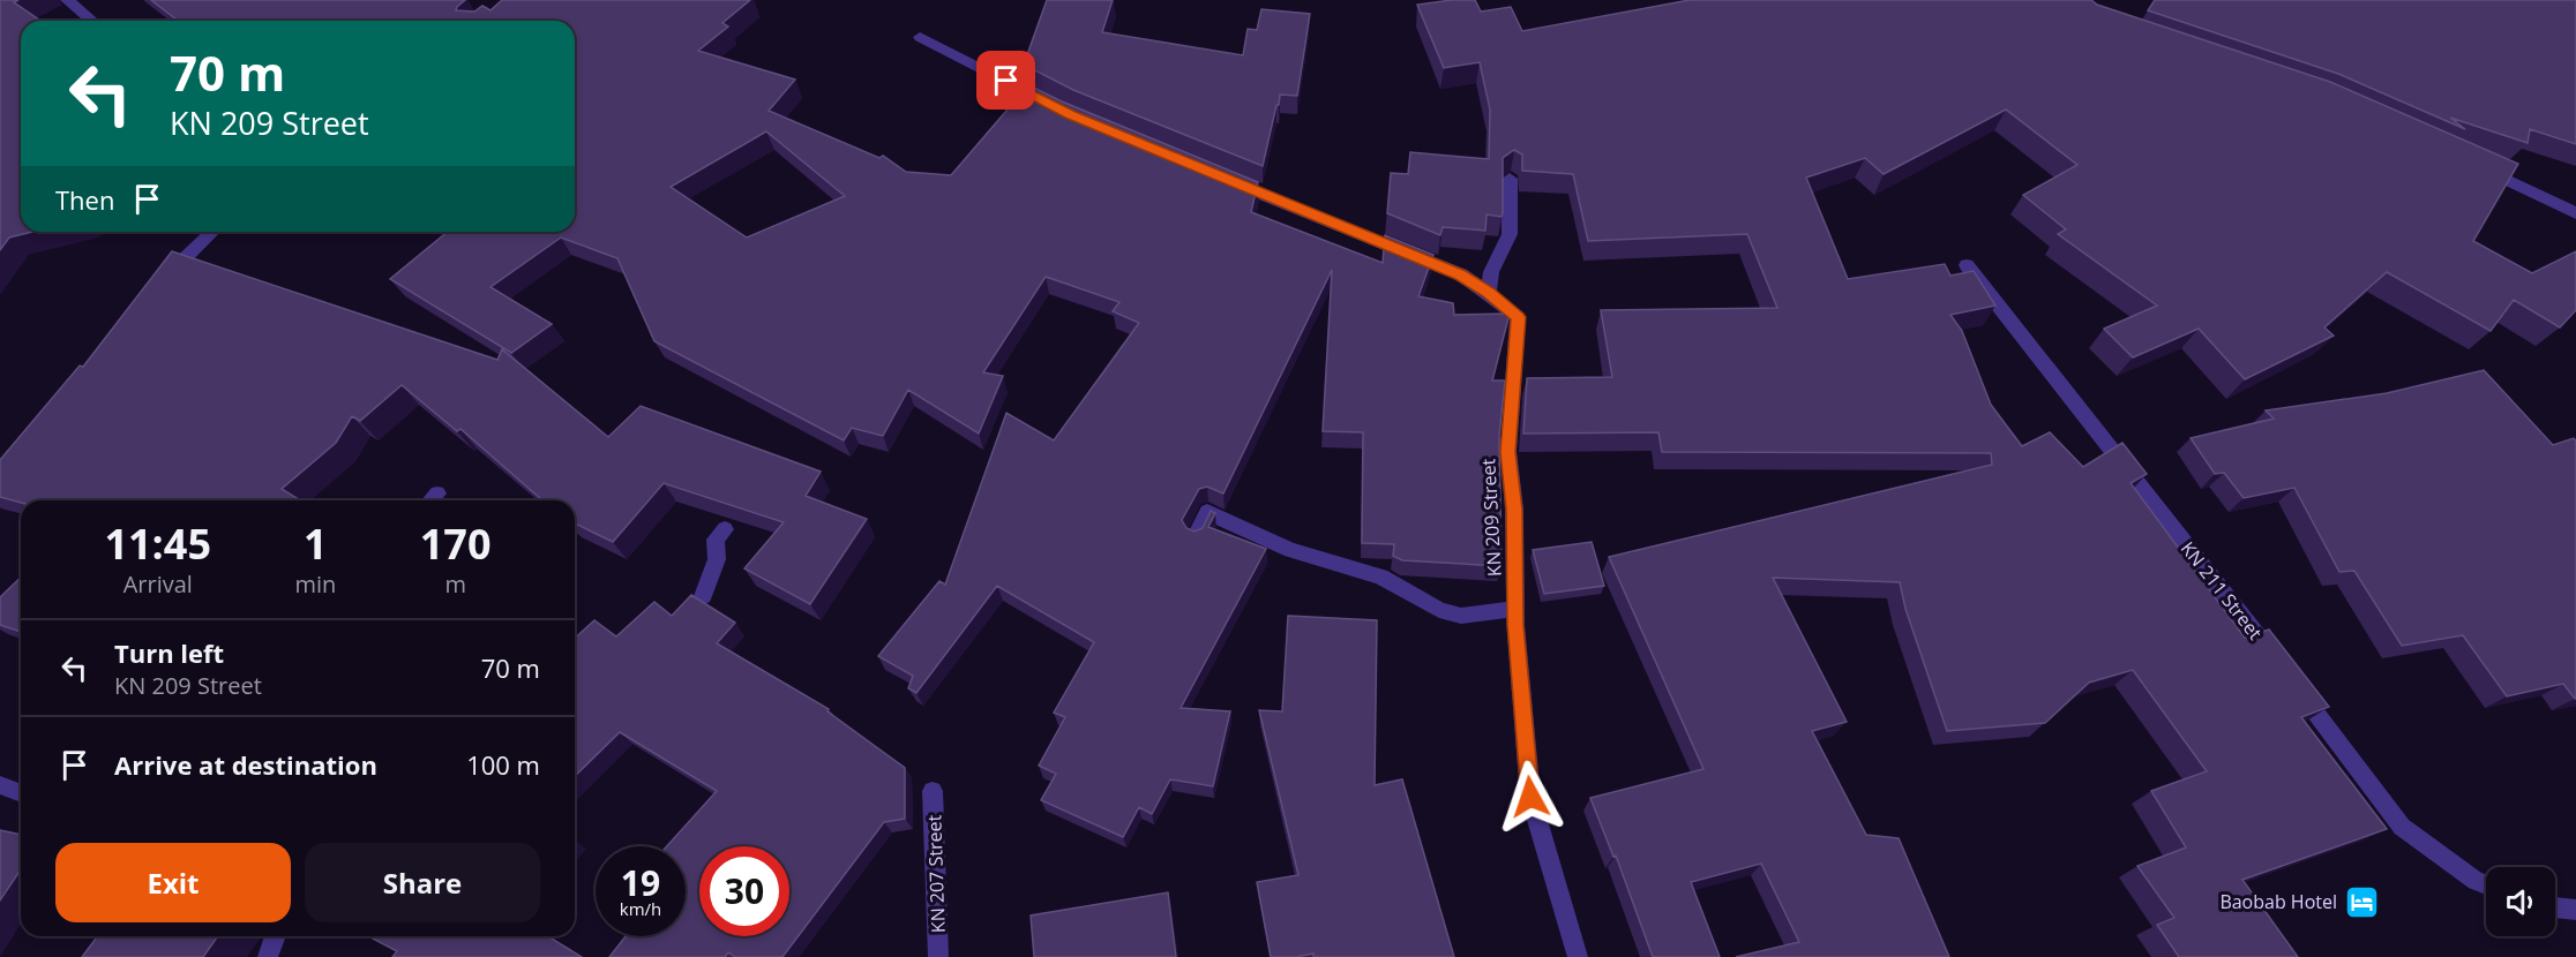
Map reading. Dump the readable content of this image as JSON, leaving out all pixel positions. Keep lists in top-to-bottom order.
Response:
{
  "streets": {
    "street": ["KN 209 Street", "KN 211 Street", "KN 207 Street"]
  },
  "places": {
    "hotel": ["Baobab Hotel"]
  },
  "page": {
    "turn": ["70 m", "KN 209 Street"],
    "then": "Then",
    "eta": [
      "11:45",
      "Arrival",
      "1",
      "min",
      "170",
      "m"
    ],
    "list": [
      {
        "name": "Turn left",
        "note": "KN 209 Street",
        "value": "70 m"
      },
      {
        "name": "Arrive at destination",
        "value": "100 m"
      }
    ],
    "buttons": ["Exit", "Share"],
    "speed": "19 km/h",
    "limit": "30"
  }
}
